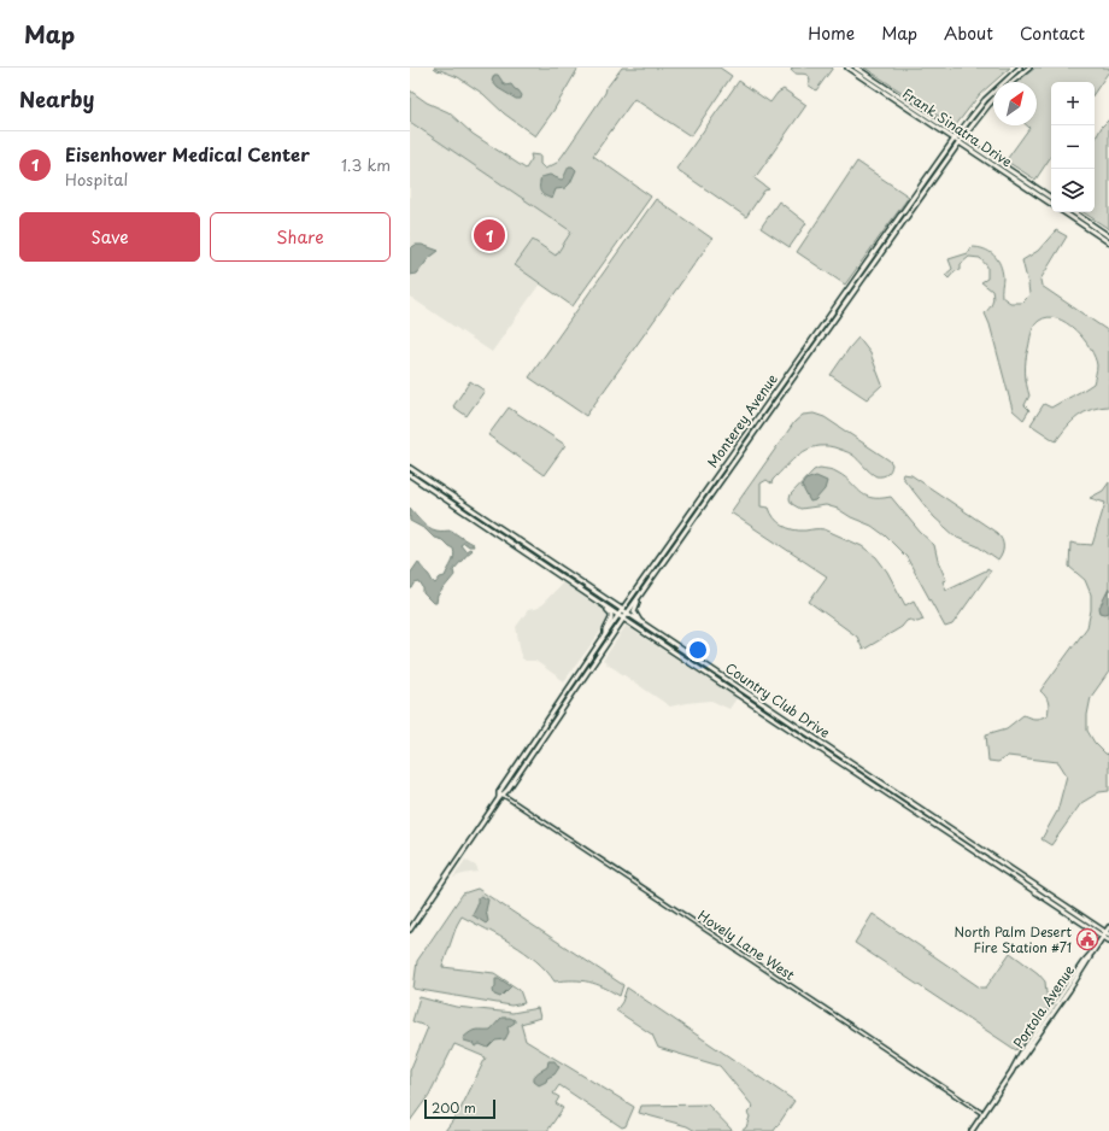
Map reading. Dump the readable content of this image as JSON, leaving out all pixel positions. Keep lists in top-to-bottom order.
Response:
{
  "streets": {
    "main road": [
      "Frank Sinatra Drive",
      "Monterey Avenue",
      "Country Club Drive",
      "Portola Avenue"
    ],
    "street": ["Hovely Lane West"]
  },
  "crossings": [
    ["Frank Sinatra Drive", "Monterey Avenue"],
    ["Monterey Avenue", "Country Club Drive"],
    ["Monterey Avenue", "Hovely Lane West"],
    ["Country Club Drive", "Portola Avenue"],
    ["Hovely Lane West", "Portola Avenue"]
  ],
  "places": {
    "public building": ["North Palm Desert Fire Station #71"]
  },
  "scale_bar": "200 m",
  "north": "top right",
  "page": {
    "header": "Map",
    "nav": [
      "Home",
      "Map",
      "About",
      "Contact"
    ],
    "heading": "Nearby",
    "map_buttons": ["+", "−"],
    "list": [
      {
        "mark": "1",
        "name": "Eisenhower Medical Center",
        "note": "Hospital",
        "value": "1.3 km"
      }
    ],
    "buttons": ["Save", "Share"],
    "pins": "1",
    "scale": "200 m"
  }
}
